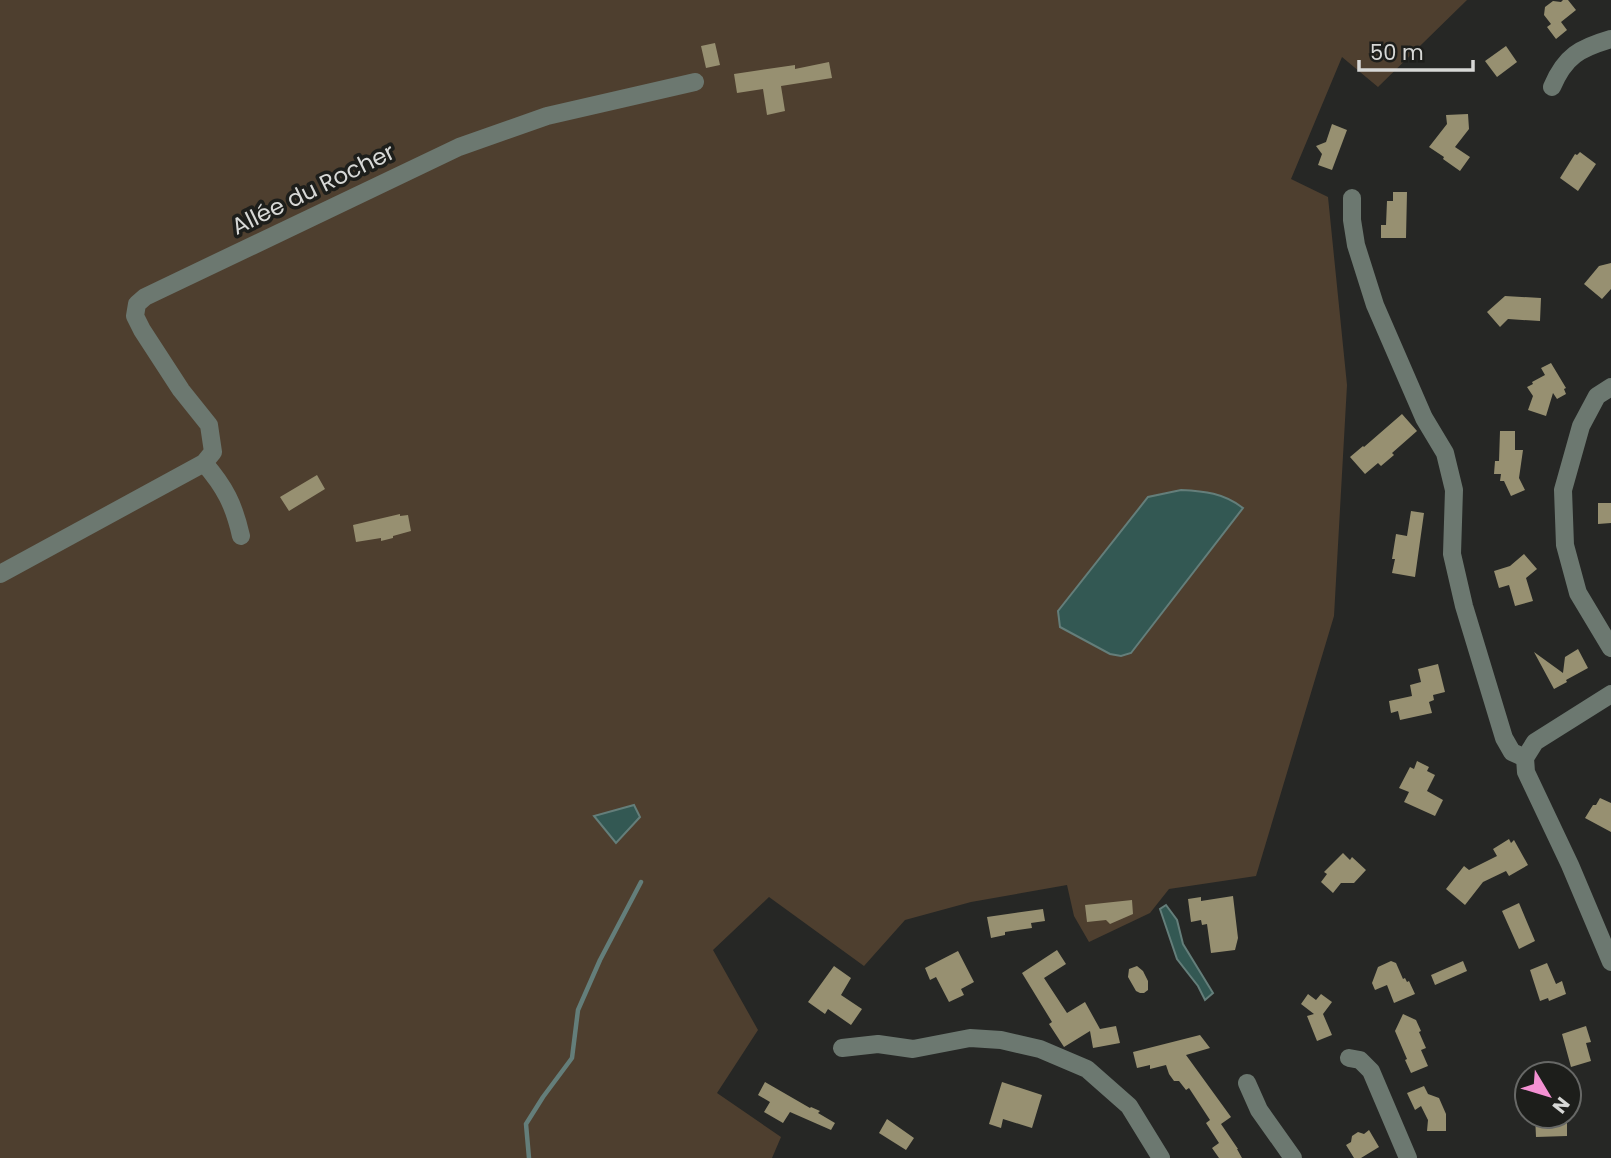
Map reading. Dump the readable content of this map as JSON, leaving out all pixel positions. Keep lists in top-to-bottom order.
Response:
{
  "streets": {
    "street": ["Allée du Rocher"]
  },
  "scale_bar": "50 m",
  "north": "bottom right"
}
